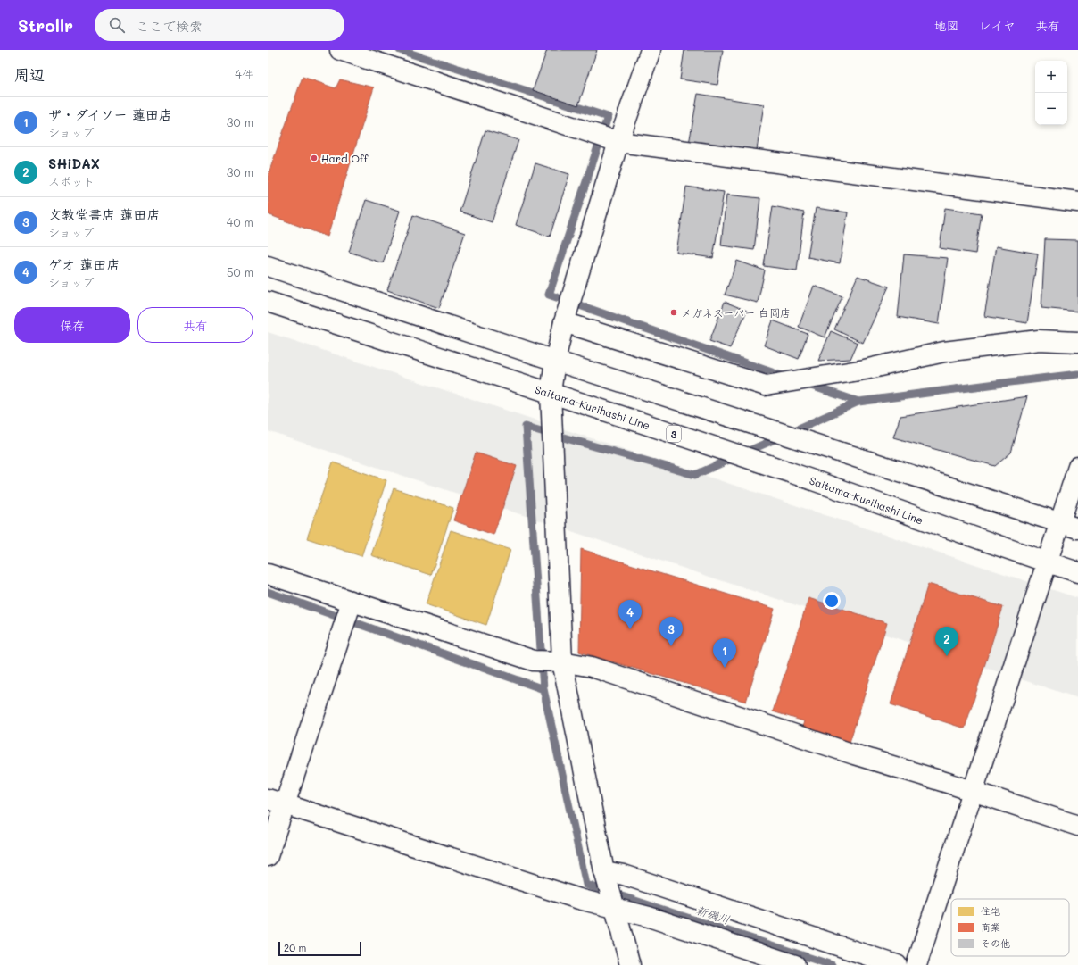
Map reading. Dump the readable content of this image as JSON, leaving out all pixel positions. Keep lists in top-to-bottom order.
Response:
{
  "streets": {
    "street": ["Saitama-Kurihashi Line", "3"]
  },
  "water": ["新磯川"],
  "places": ["Hard Off", "メガネスーパー 白岡店"],
  "legend": ["住宅", "商業", "その他"],
  "scale_bar": "20 m",
  "page": {
    "header": "Strollr",
    "search": "ここで検索",
    "nav": ["地図", "レイヤ", "共有"],
    "heading": ["周辺", "4件"],
    "map_buttons": ["+", "−"],
    "list": [
      {
        "mark": "1",
        "name": "ザ・ダイソー 蓮田店",
        "note": "ショップ",
        "value": "30 m"
      },
      {
        "mark": "2",
        "name": "SHiDAX",
        "note": "スポット",
        "value": "30 m"
      },
      {
        "mark": "3",
        "name": "文教堂書店 蓮田店",
        "note": "ショップ",
        "value": "40 m"
      },
      {
        "mark": "4",
        "name": "ゲオ 蓮田店",
        "note": "ショップ",
        "value": "50 m"
      }
    ],
    "buttons": ["保存", "共有"],
    "pins": [
      "4",
      "3",
      "2",
      "1"
    ],
    "scale": "20 m"
  }
}
